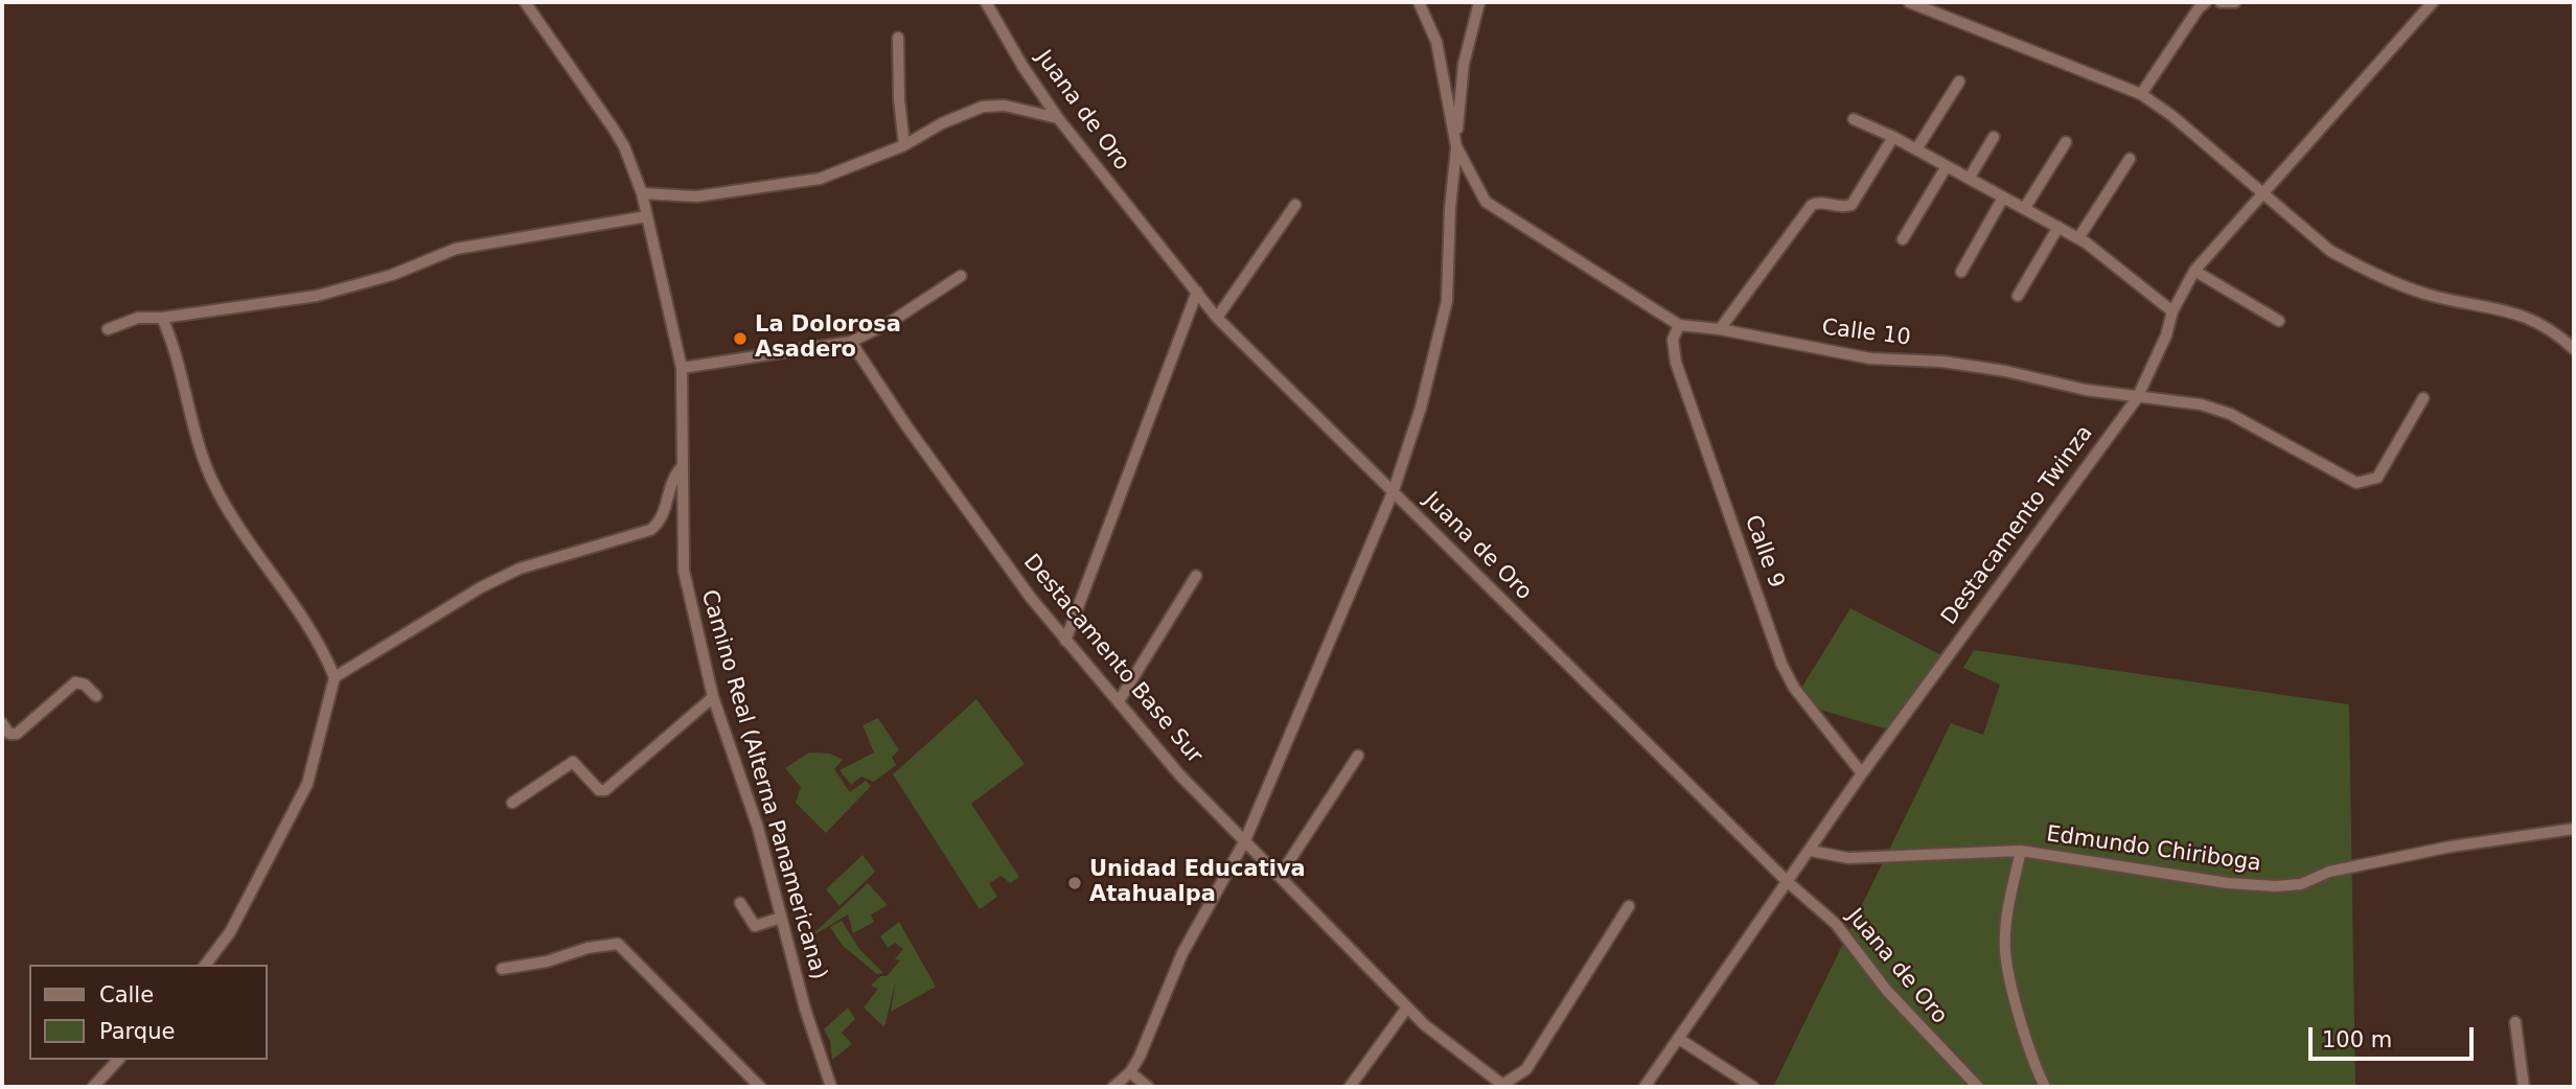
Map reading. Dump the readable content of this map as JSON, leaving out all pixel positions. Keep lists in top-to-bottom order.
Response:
{
  "streets": {
    "street": [
      "Juana de Oro",
      "Calle 10",
      "Destacamento Twinza",
      "Calle 9",
      "Destacamento Base Sur",
      "Camino Real (Alterna Panamericana)",
      "Edmundo Chiriboga"
    ]
  },
  "crossings": [
    ["Juana de Oro", "Destacamento Twinza"],
    ["Calle 10", "Destacamento Twinza"],
    ["Calle 10", "Calle 9"],
    ["Destacamento Twinza", "Calle 9"],
    ["Destacamento Twinza", "Edmundo Chiriboga"]
  ],
  "places": ["La Dolorosa Asadero", "Unidad Educativa Atahualpa"],
  "legend": ["Calle", "Parque"],
  "scale_bar": "100 m"
}
